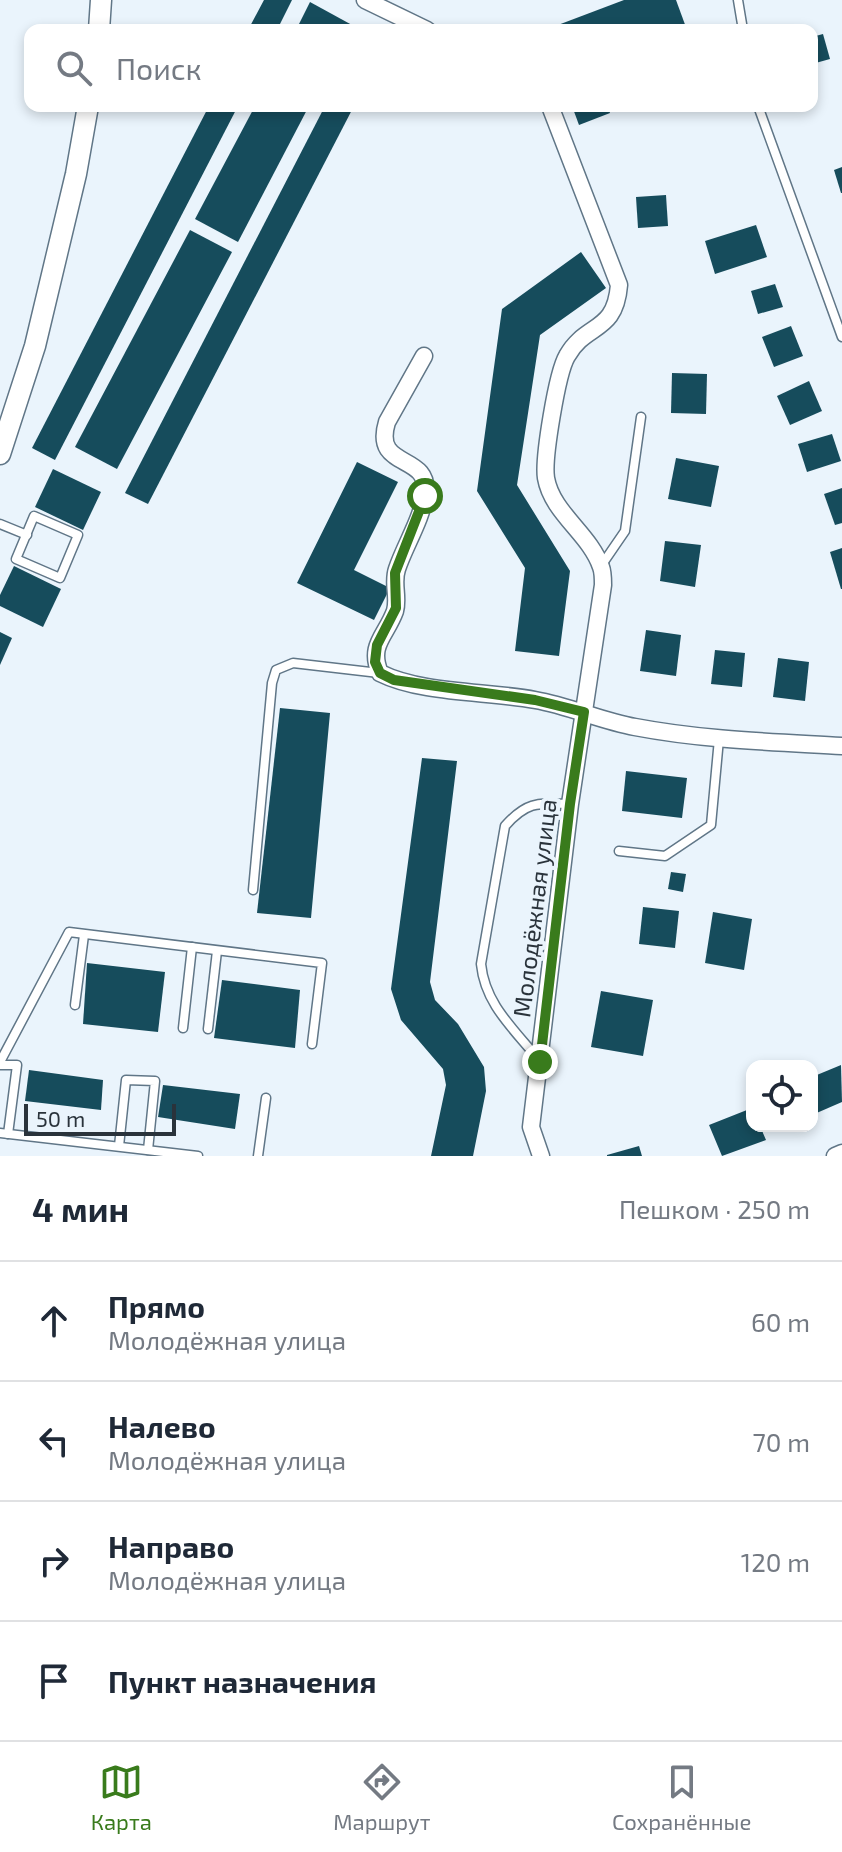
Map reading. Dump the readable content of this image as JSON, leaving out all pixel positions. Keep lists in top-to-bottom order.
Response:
{
  "streets": {
    "street": ["Молодёжная улица"]
  },
  "scale_bar": "50 m",
  "page": {
    "search": "Поиск",
    "scale": "50 m",
    "heading": ["4 мин", "Пешком · 250 m"],
    "list": [
      ["Прямо", "Молодёжная улица", "60 m"],
      ["Налево", "Молодёжная улица", "70 m"],
      ["Направо", "Молодёжная улица", "120 m"],
      "Пункт назначения"
    ],
    "nav": ["Карта", "Маршрут", "Сохранённые"]
  }
}
